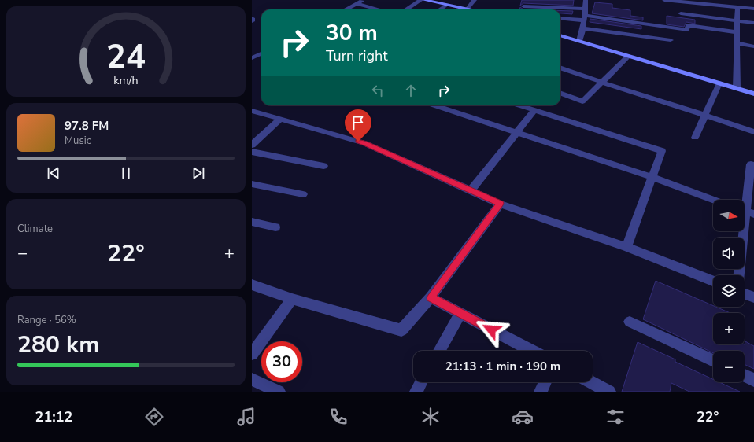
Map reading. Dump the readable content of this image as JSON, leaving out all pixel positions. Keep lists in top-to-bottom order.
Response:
{
  "north": "right",
  "page": {
    "turn": ["30 m", "Turn right"],
    "song": ["97.8 FM", "Music"],
    "tile": [
      "Climate",
      ["Range · 56%", "280 km"]
    ],
    "map_buttons": ["+", "−"],
    "heat": ["−", "22°", "+"],
    "limit": "30",
    "trip": "21:13 · 1 min · 190 m",
    "tabs": ["21:12", "22°"],
    "gauge": ["24", "km/h"]
  }
}
